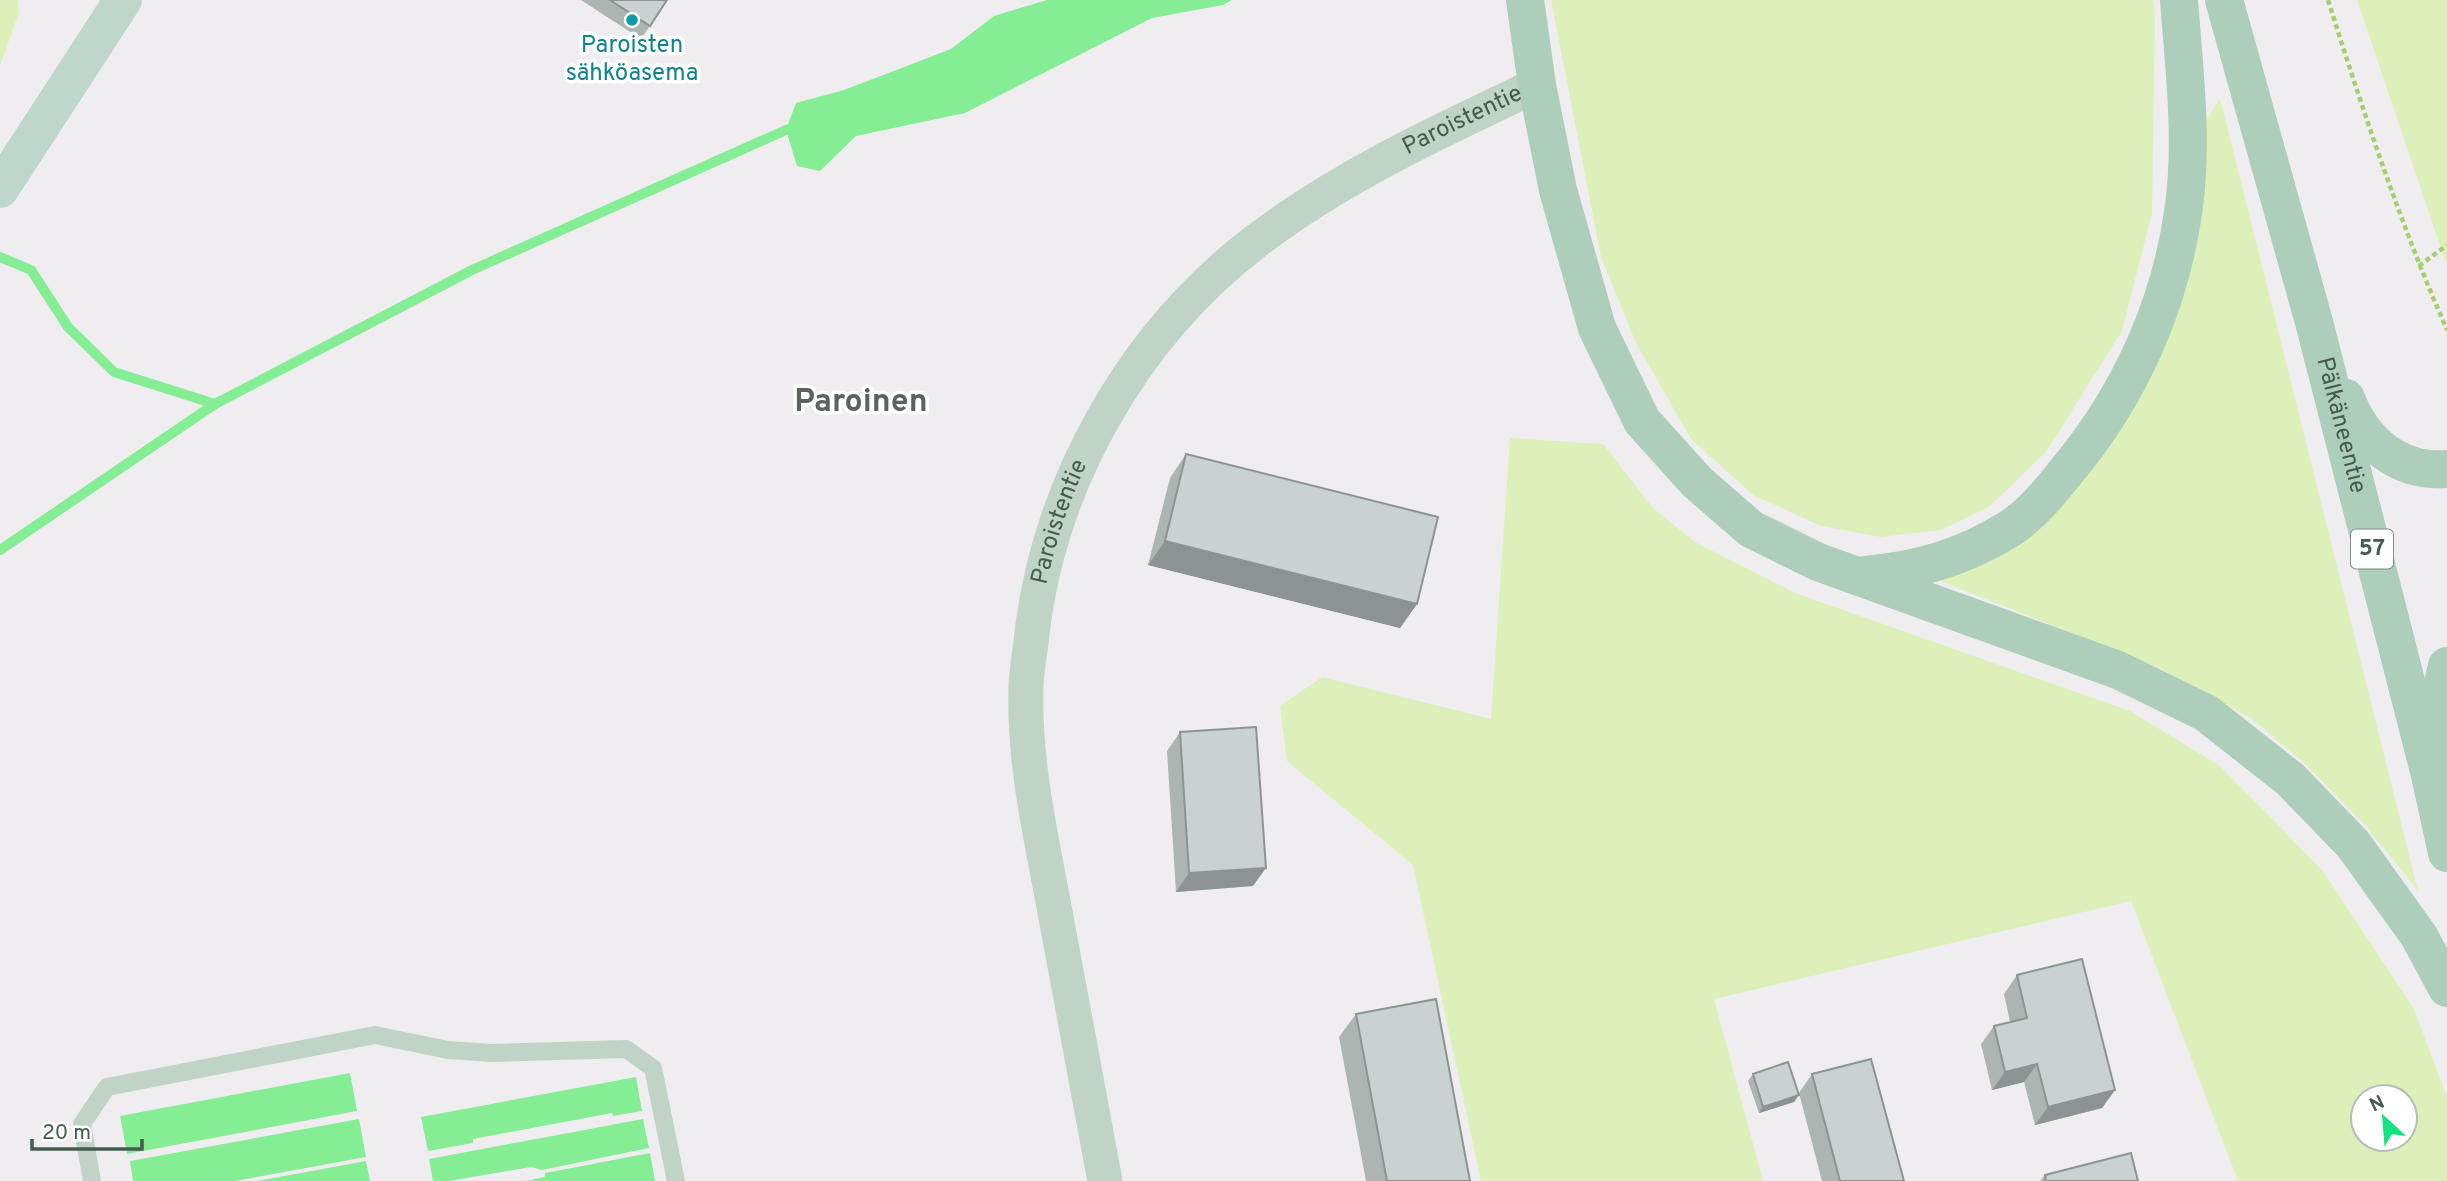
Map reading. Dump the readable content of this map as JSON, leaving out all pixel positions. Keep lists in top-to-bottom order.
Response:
{
  "streets": {
    "main road": ["Pälkäneentie", "57"],
    "street": ["Paroistentie"]
  },
  "districts": ["Paroinen"],
  "places": ["Paroisten sähköasema"],
  "scale_bar": "20 m",
  "north": "top left"
}
